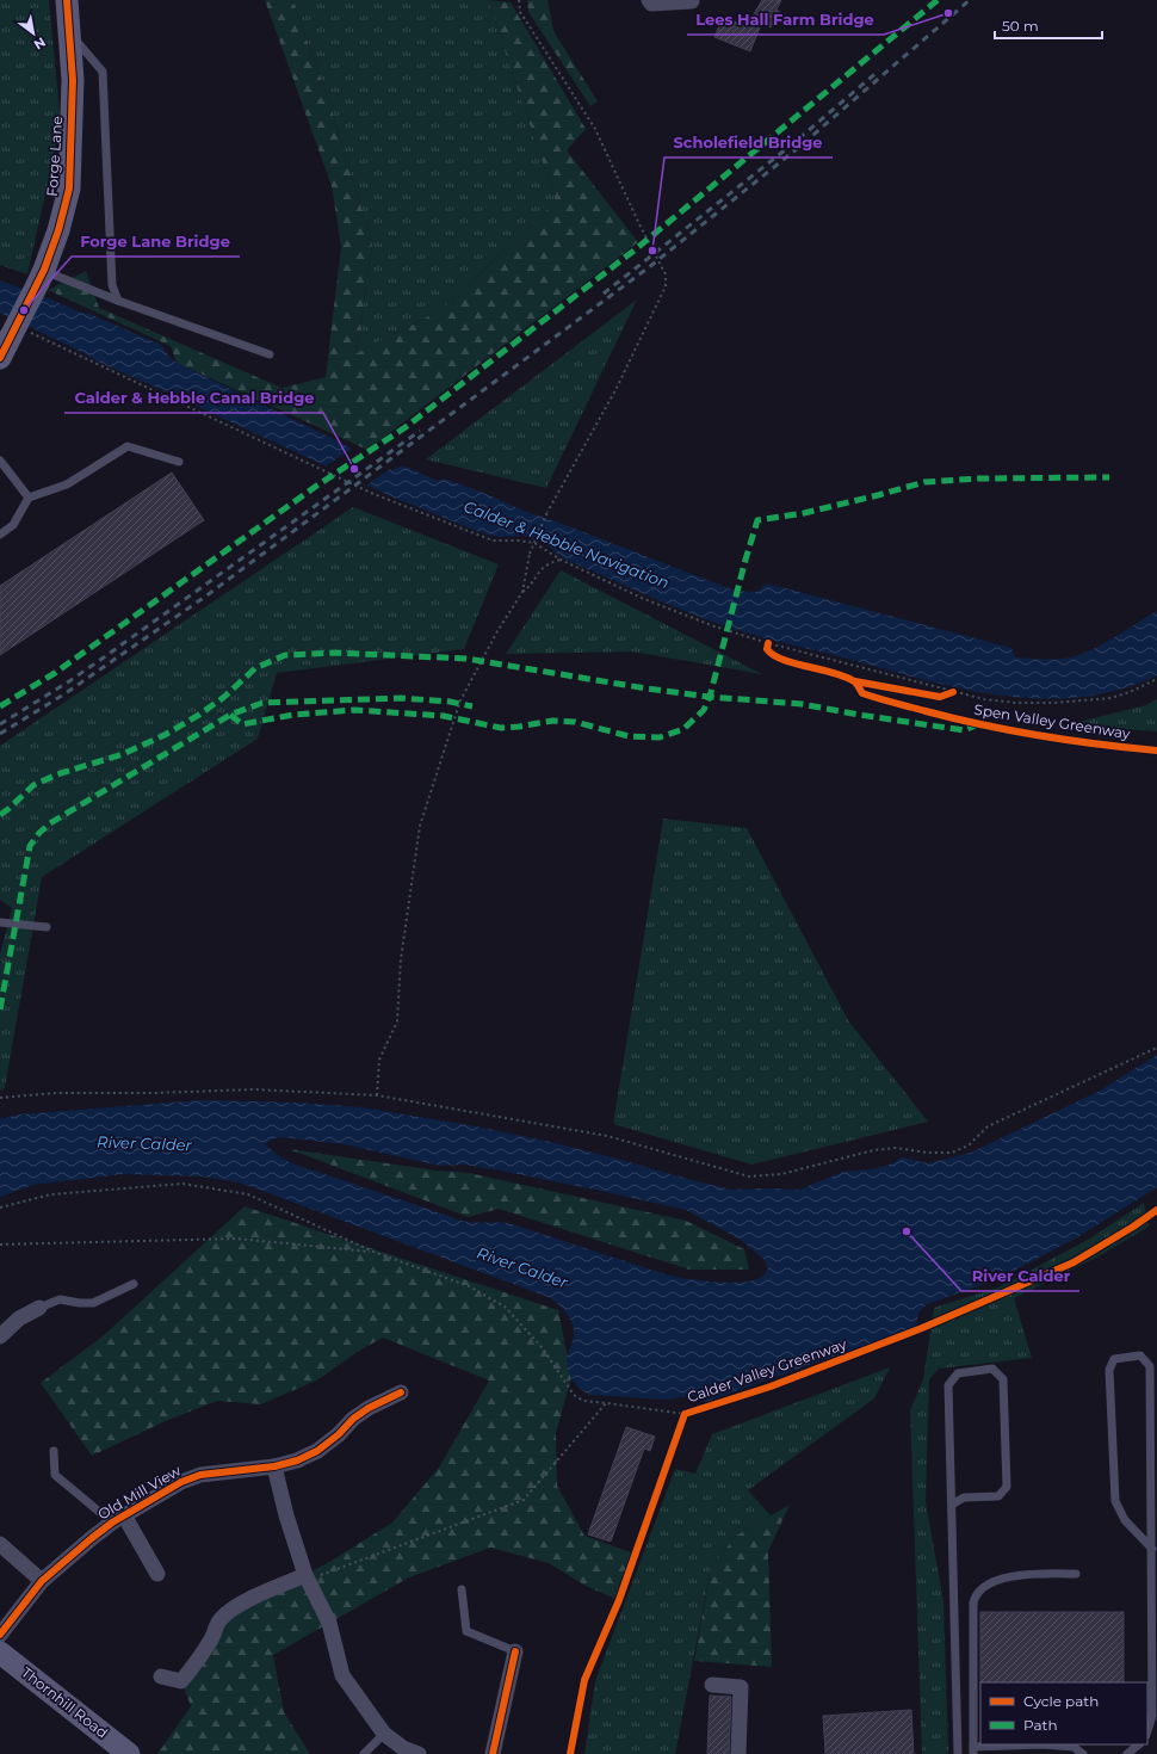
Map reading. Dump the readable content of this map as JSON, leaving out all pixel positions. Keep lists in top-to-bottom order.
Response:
{
  "streets": {
    "street": ["Forge Lane", "Old Mill View", "Thornhill Road"],
    "cycle path": ["Spen Valley Greenway", "Calder Valley Greenway"]
  },
  "water": ["Calder & Hebble Navigation", "River Calder"],
  "places": [
    "Lees Hall Farm Bridge",
    "Scholefield Bridge",
    "Forge Lane Bridge",
    "Calder & Hebble Canal Bridge",
    "River Calder"
  ],
  "legend": ["Cycle path", "Path"],
  "scale_bar": "50 m",
  "north": "bottom right"
}
